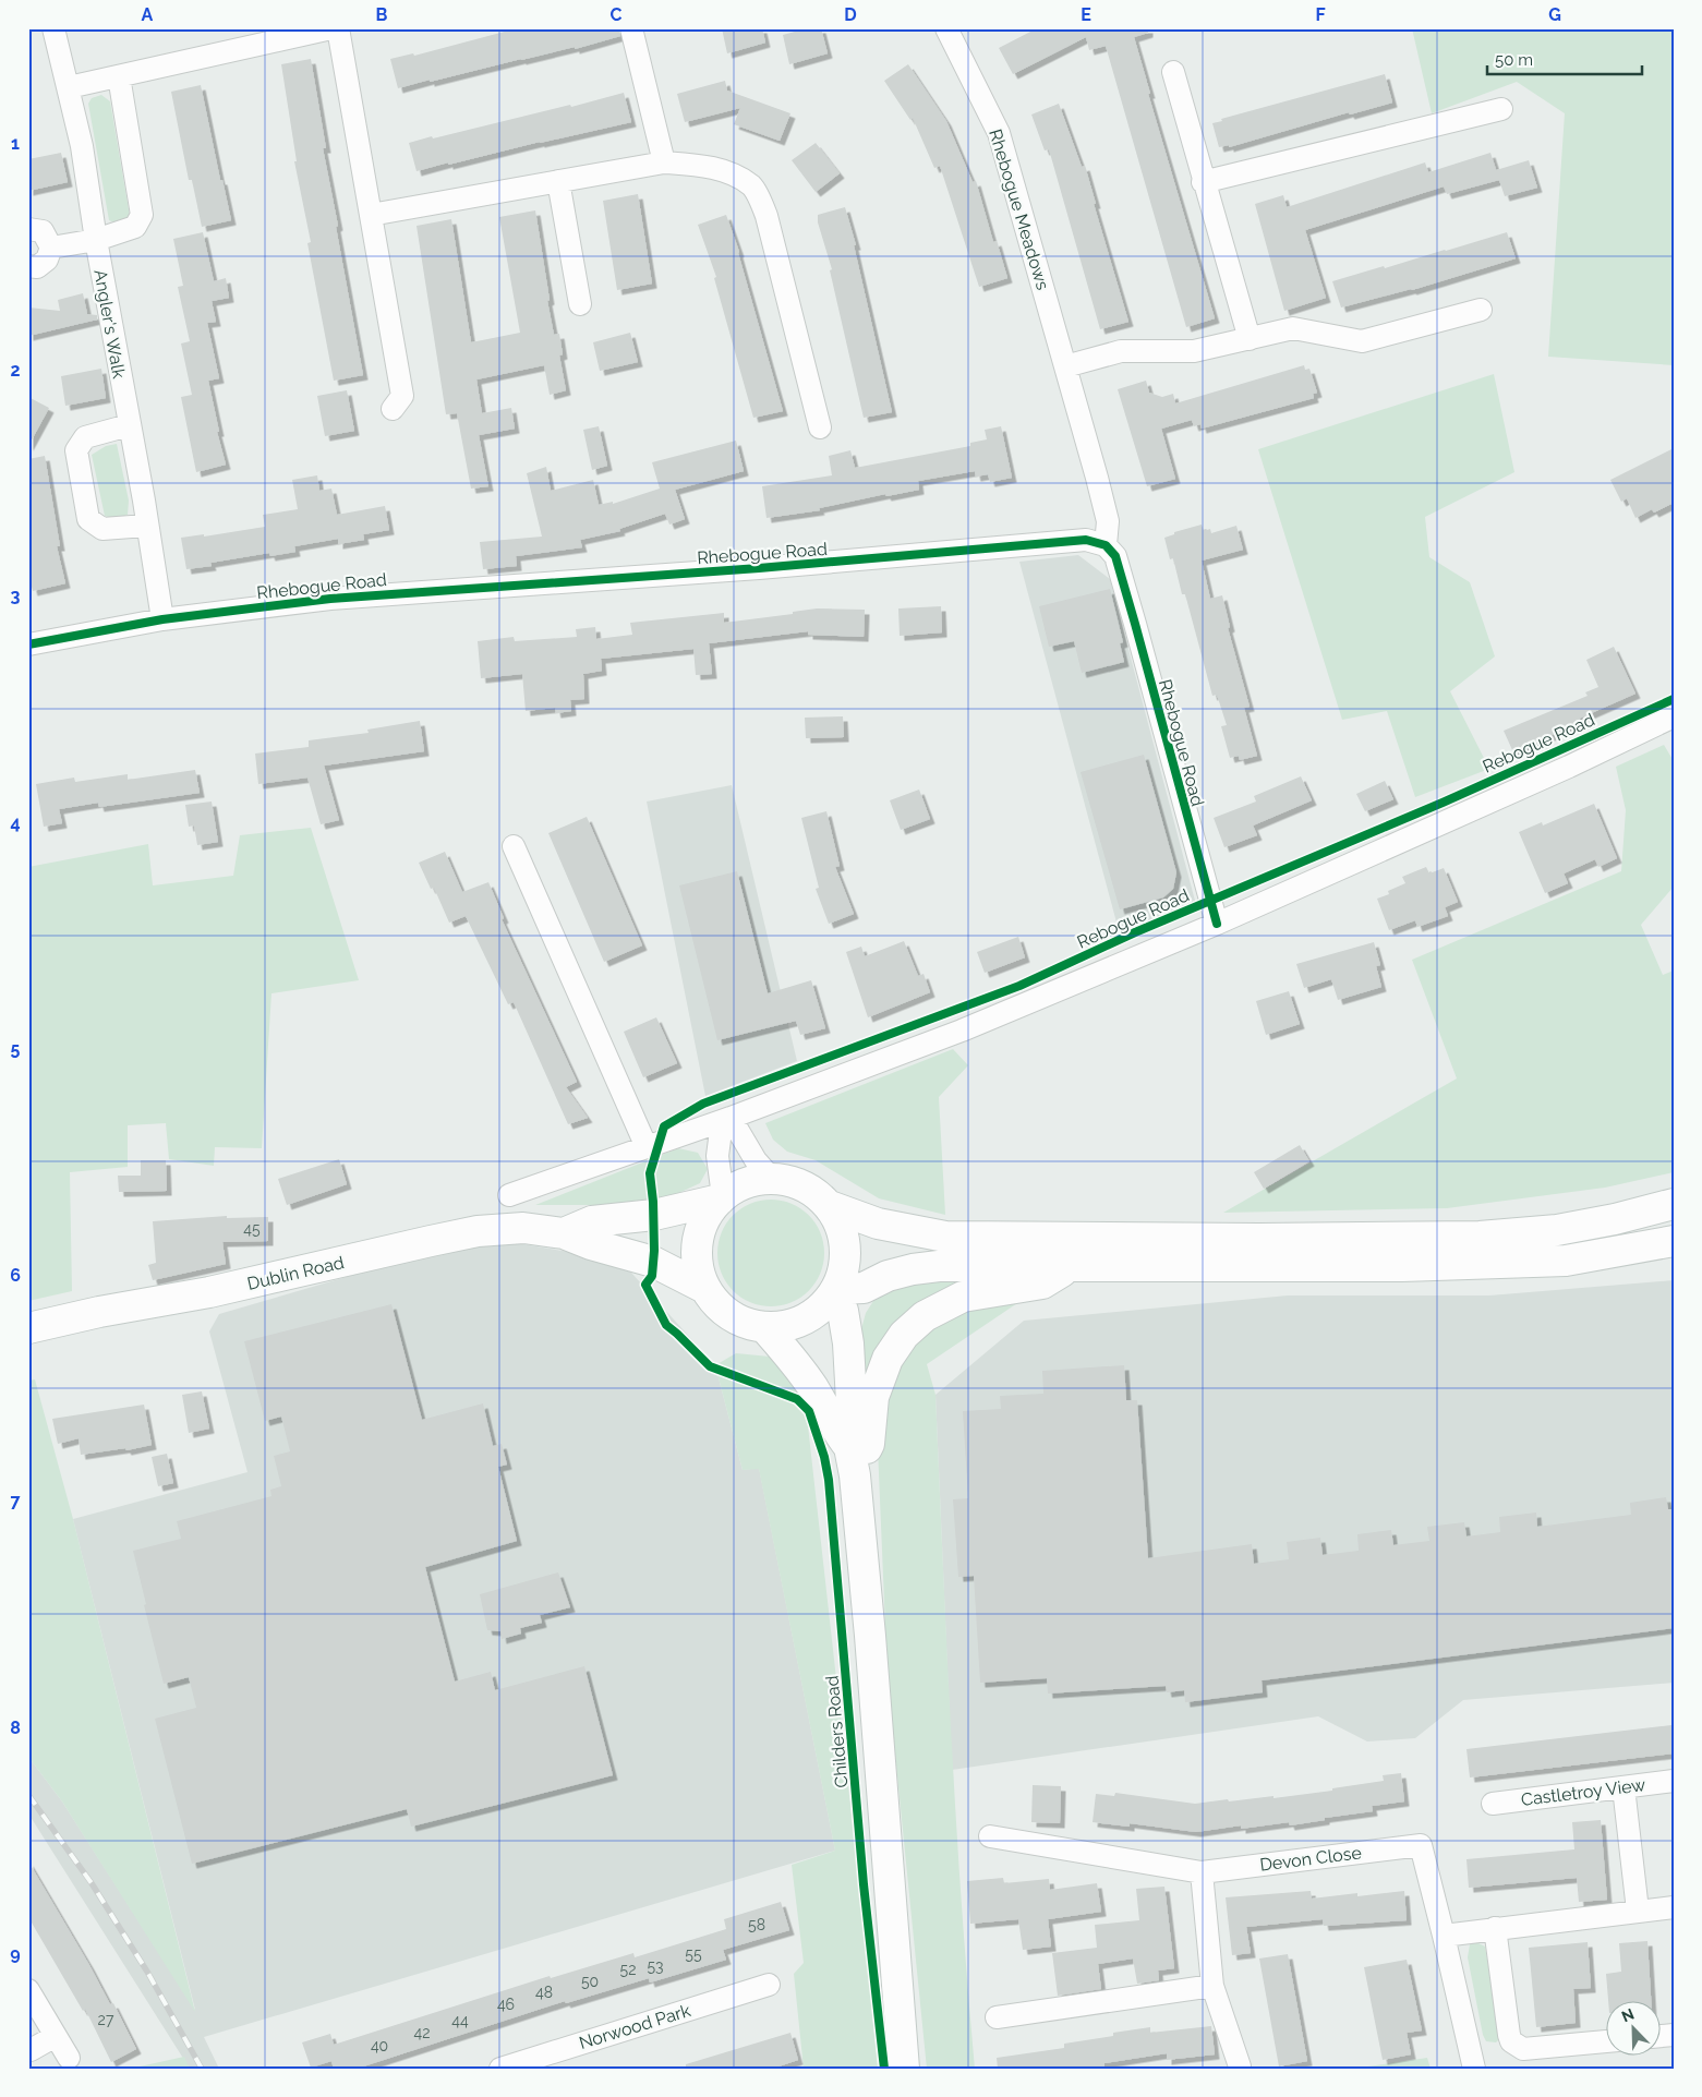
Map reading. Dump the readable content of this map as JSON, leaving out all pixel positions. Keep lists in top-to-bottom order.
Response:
{
  "streets": {
    "main road": ["Dublin Road"],
    "street": [
      "Rhebogue Meadows",
      "Angler's Walk",
      "Rhebogue Road",
      "Rebogue Road",
      "Castletroy View",
      "Devon Close",
      "Norwood Park"
    ],
    "cycle path": ["Childers Road"]
  },
  "crossings": [
    ["Rhebogue Meadows", "Rhebogue Road"],
    ["Angler's Walk", "Rhebogue Road"],
    ["Rhebogue Road", "Rebogue Road"]
  ],
  "house_numbers": [
    "45",
    "58",
    "55",
    "53",
    "52",
    "50",
    "48",
    "46",
    "27",
    "44",
    "42",
    "40"
  ],
  "scale_bar": "50 m",
  "north": "top left",
  "grid": {
    "columns": [
      "A",
      "B",
      "C",
      "D",
      "E",
      "F",
      "G"
    ],
    "rows": [
      "1",
      "2",
      "3",
      "4",
      "5",
      "6",
      "7",
      "8",
      "9"
    ]
  }
}
